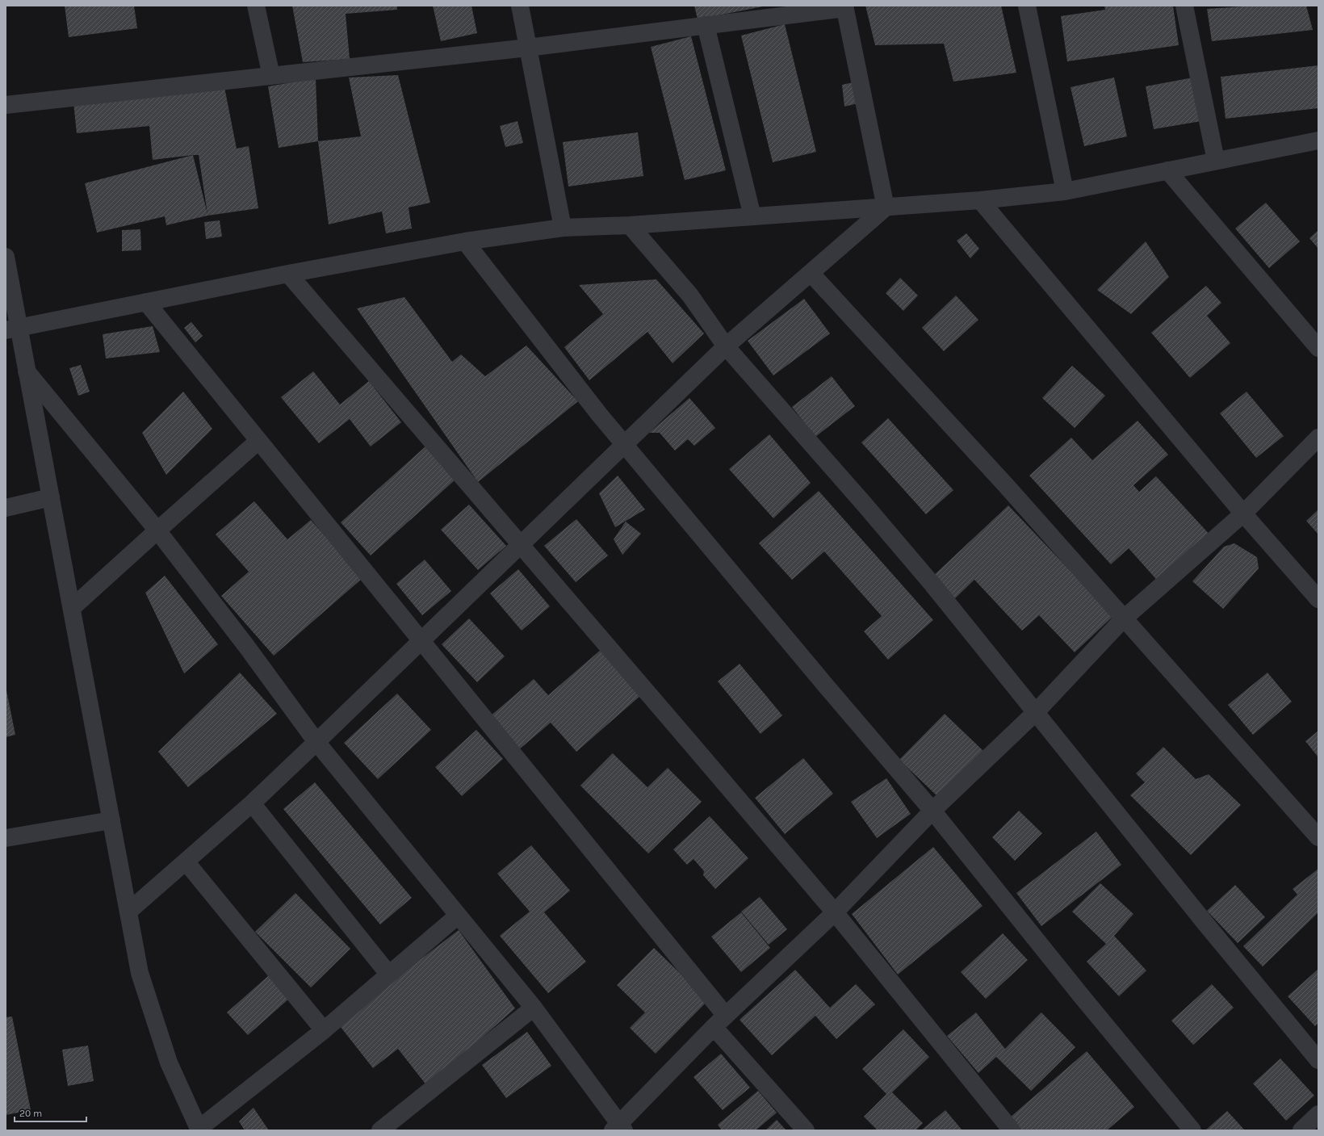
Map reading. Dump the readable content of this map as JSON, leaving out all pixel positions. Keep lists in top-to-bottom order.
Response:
{
  "scale_bar": "20 m"
}
